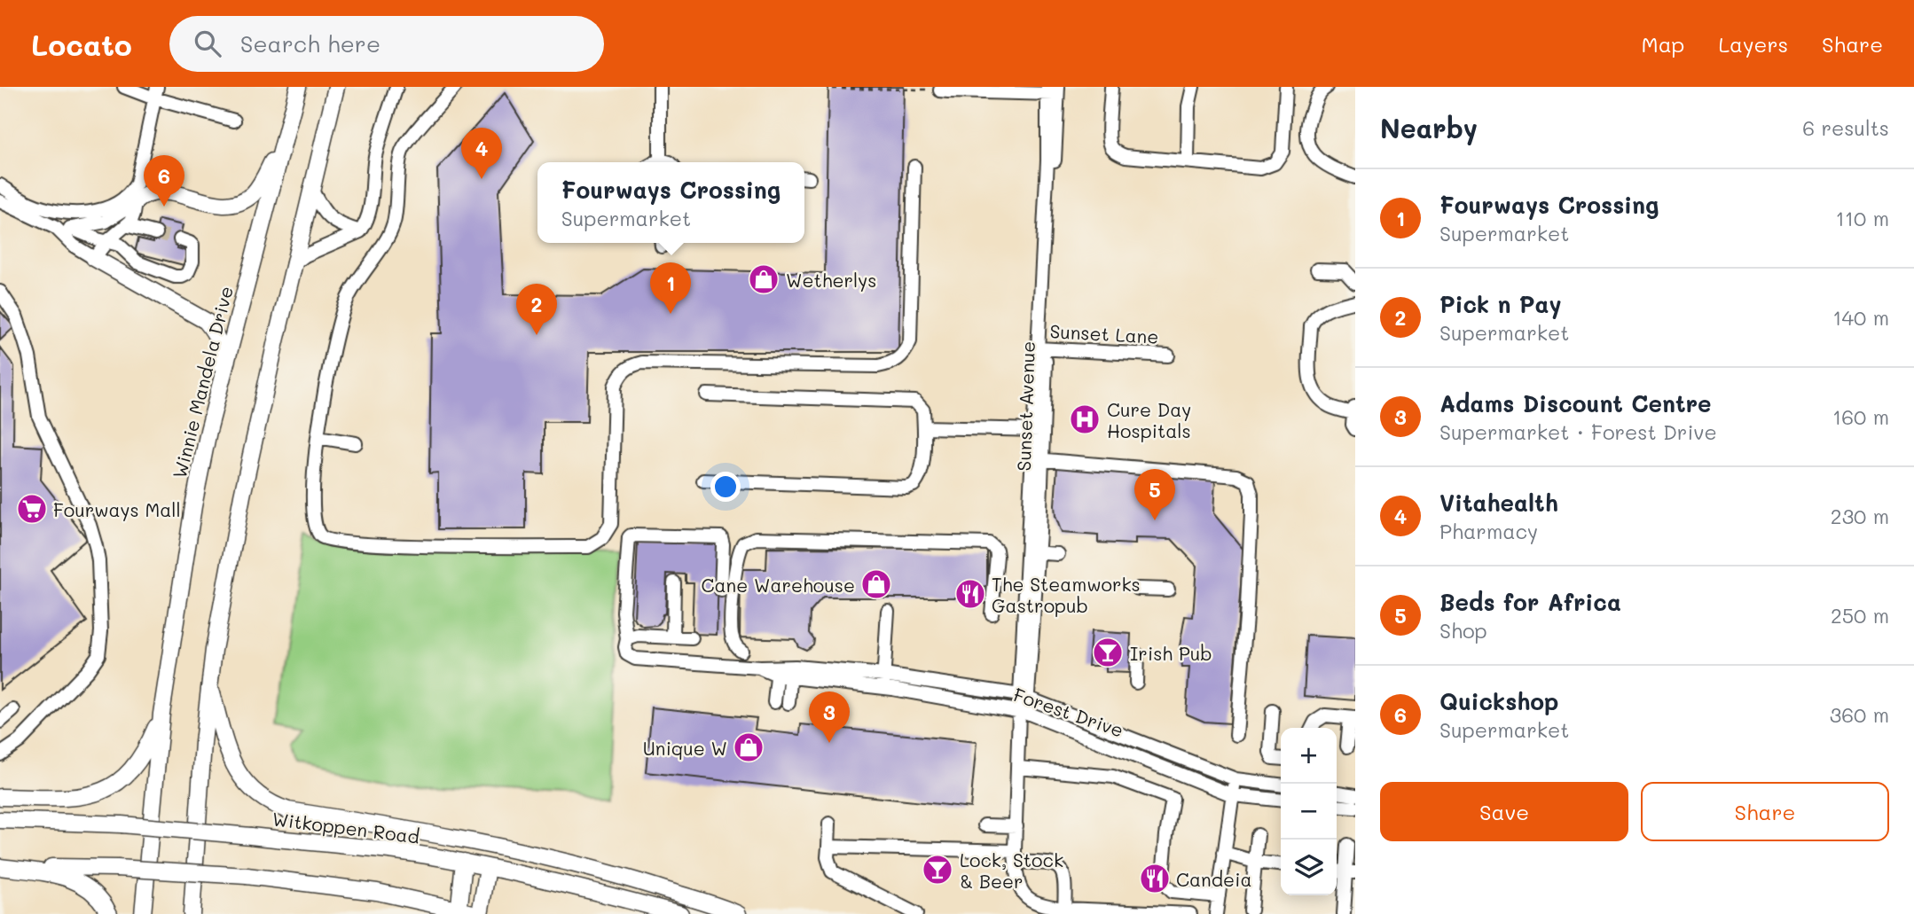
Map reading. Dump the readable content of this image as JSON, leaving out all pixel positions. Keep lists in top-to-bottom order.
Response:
{
  "streets": {
    "main road": ["Winnie Mandela Drive", "Witkoppen Road"],
    "street": ["Sunset Lane", "Sunset Avenue", "Forest Drive"]
  },
  "crossings": [
    ["Sunset Lane", "Sunset Avenue"],
    ["Sunset Avenue", "Forest Drive"]
  ],
  "places": {
    "shop": ["Wetherlys", "Cane Warehouse", "Unique W"],
    "hospital": ["Cure Day Hospitals"],
    "supermarket": ["Fourways Mall"],
    "restaurant": ["The Steamworks Gastropub", "Candeia"],
    "bar": ["Irish Pub", "Lock, Stock & Beer"]
  },
  "page": {
    "header": "Locato",
    "search": "Search here",
    "nav": ["Map", "Layers", "Share"],
    "heading": ["Nearby", "6 results"],
    "pins": [
      "4",
      "6",
      "1",
      "2",
      "5",
      "3"
    ],
    "popup": ["Fourways Crossing", "Supermarket"],
    "list": [
      {
        "mark": "1",
        "name": "Fourways Crossing",
        "note": "Supermarket",
        "value": "110 m"
      },
      {
        "mark": "2",
        "name": "Pick n Pay",
        "note": "Supermarket",
        "value": "140 m"
      },
      {
        "mark": "3",
        "name": "Adams Discount Centre",
        "note": "Supermarket · Forest Drive",
        "value": "160 m"
      },
      {
        "mark": "4",
        "name": "Vitahealth",
        "note": "Pharmacy",
        "value": "230 m"
      },
      {
        "mark": "5",
        "name": "Beds for Africa",
        "note": "Shop",
        "value": "250 m"
      },
      {
        "mark": "6",
        "name": "Quickshop",
        "note": "Supermarket",
        "value": "360 m"
      }
    ],
    "map_buttons": ["+", "−"],
    "buttons": ["Save", "Share"]
  }
}
